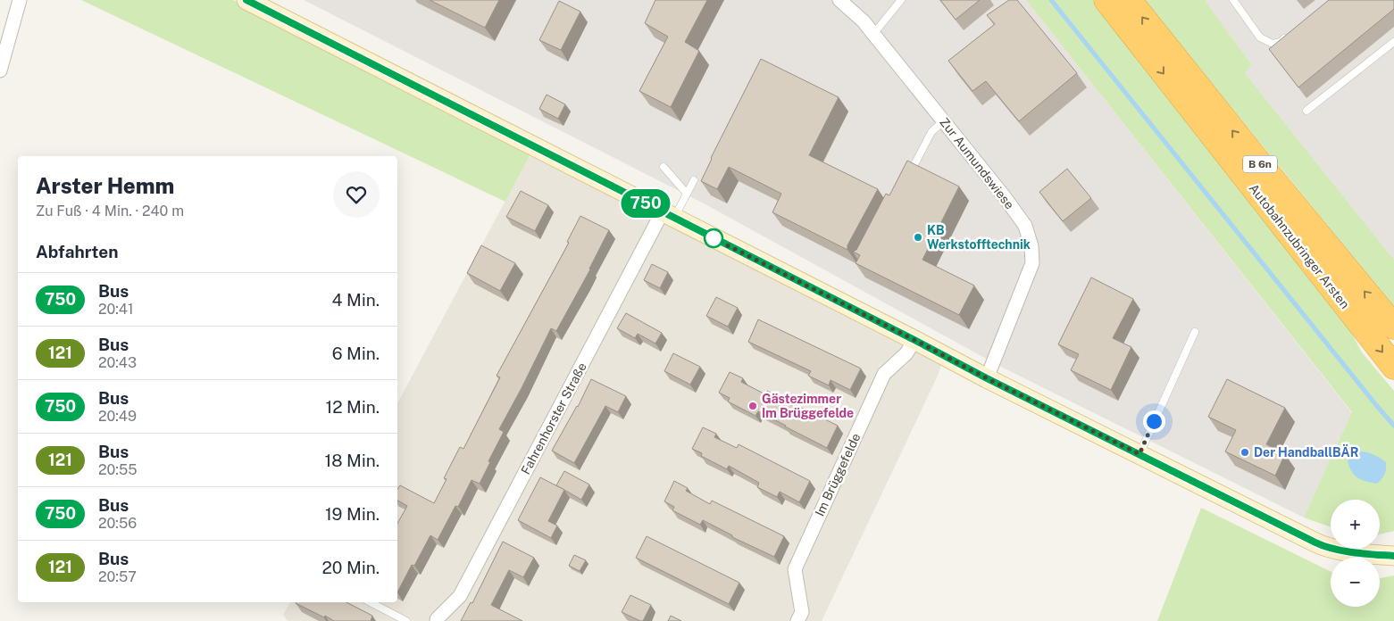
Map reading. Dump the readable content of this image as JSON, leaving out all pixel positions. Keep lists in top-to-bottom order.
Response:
{
  "streets": {
    "highway": ["B 6n", "Autobahnzubringer Arsten"],
    "street": ["Zur Aumundswiese", "Fahrenhorster Straße", "Im Brüggefelde"]
  },
  "places": ["KB Werkstofftechnik", "Gästezimmer Im Brüggefelde", "Der HandballBÄR"],
  "lines": ["bus line 750"],
  "page": {
    "on_map": "750",
    "heading": [
      ["Arster Hemm", "Zu Fuß · 4 Min. · 240 m"],
      "Abfahrten"
    ],
    "list": [
      {
        "mark": "750",
        "name": "Bus",
        "note": "20:41",
        "value": "4 Min."
      },
      {
        "mark": "121",
        "name": "Bus",
        "note": "20:43",
        "value": "6 Min."
      },
      {
        "mark": "750",
        "name": "Bus",
        "note": "20:49",
        "value": "12 Min."
      },
      {
        "mark": "121",
        "name": "Bus",
        "note": "20:55",
        "value": "18 Min."
      },
      {
        "mark": "750",
        "name": "Bus",
        "note": "20:56",
        "value": "19 Min."
      },
      {
        "mark": "121",
        "name": "Bus",
        "note": "20:57",
        "value": "20 Min."
      }
    ],
    "map_buttons": ["+", "−"]
  }
}
